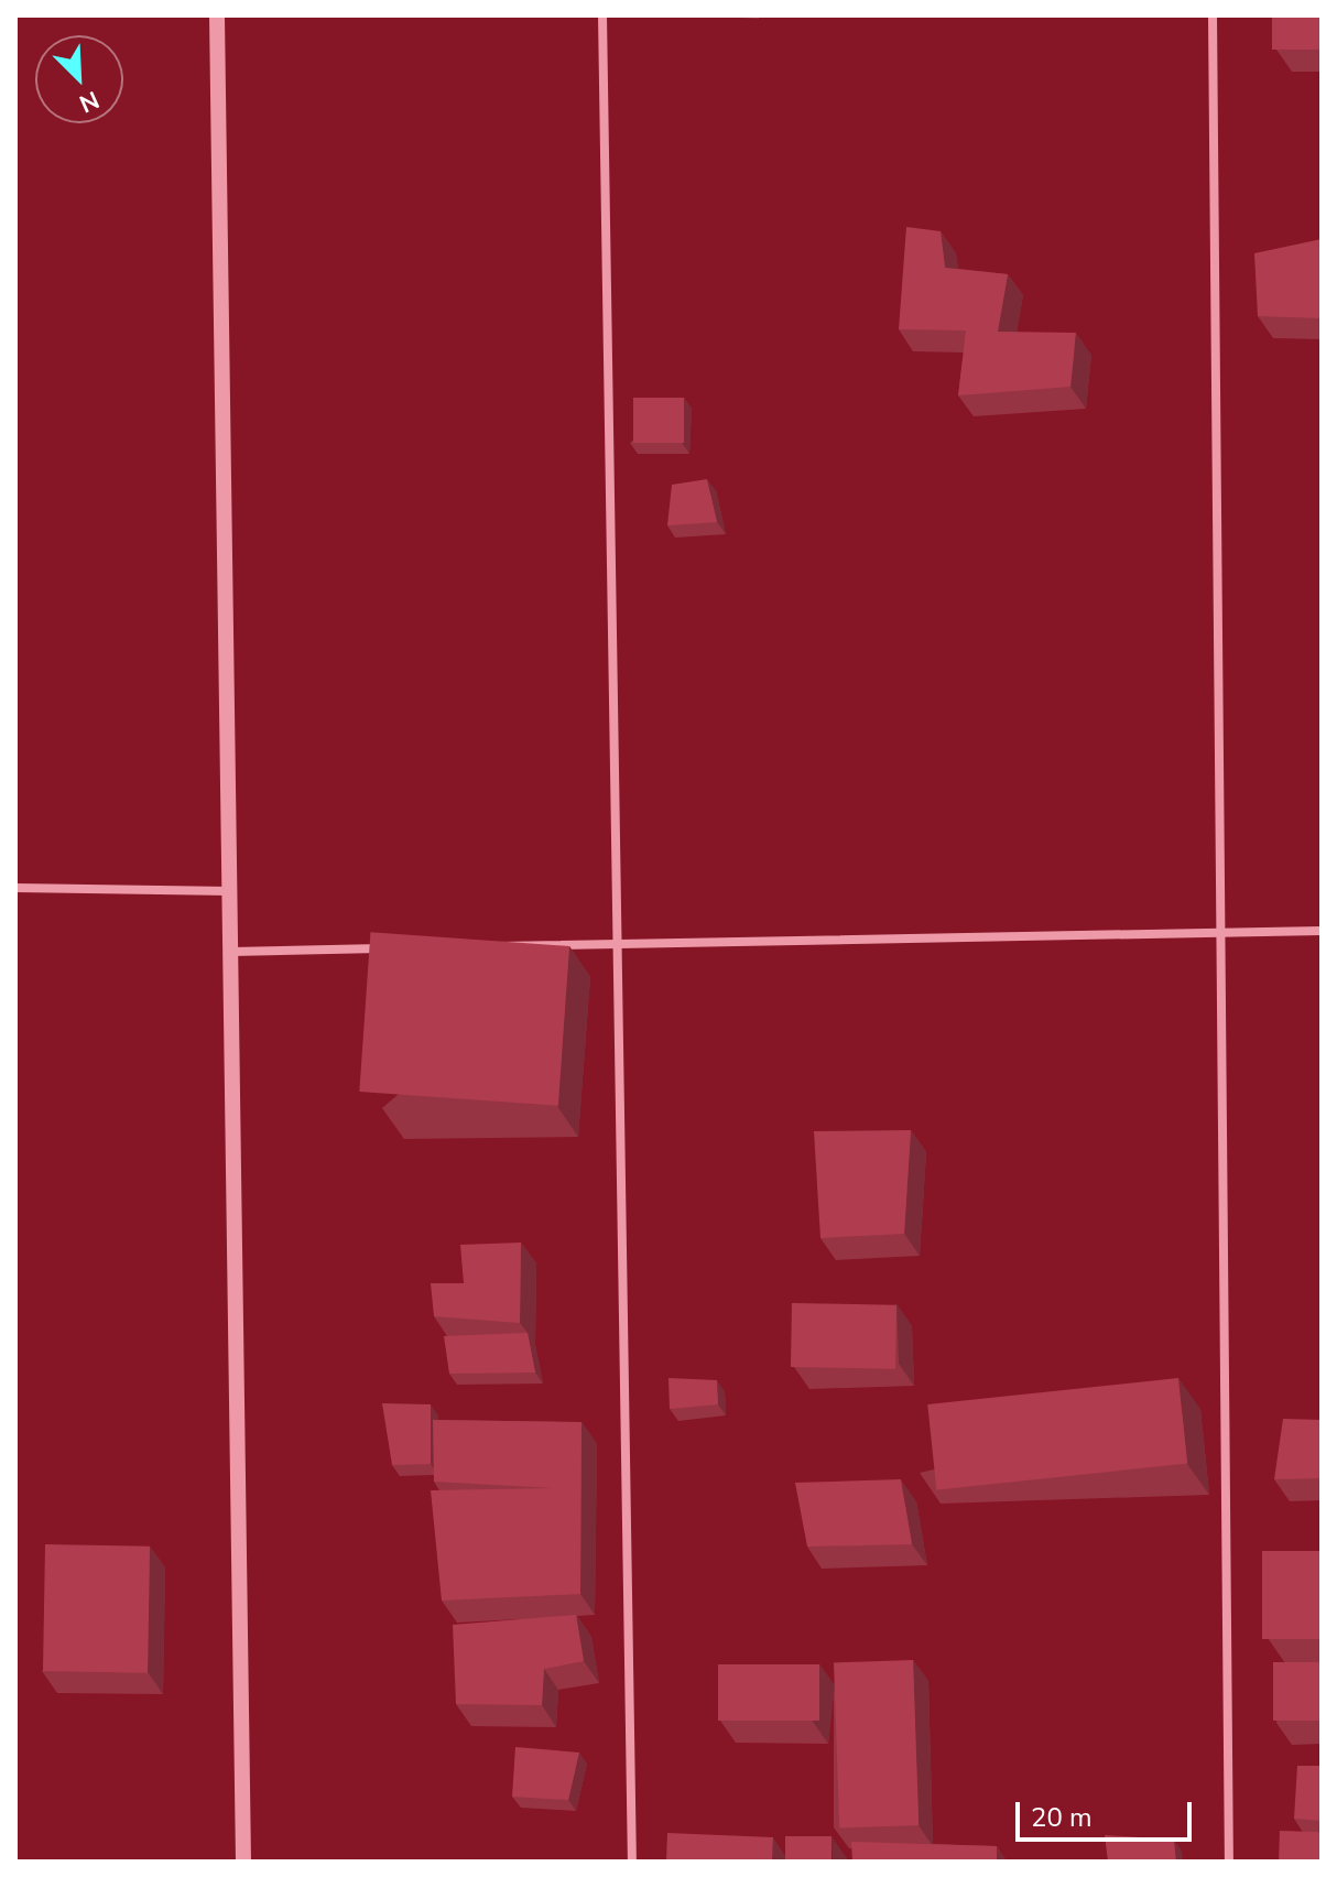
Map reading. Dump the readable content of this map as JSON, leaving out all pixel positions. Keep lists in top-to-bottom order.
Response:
{
  "scale_bar": "20 m",
  "north": "bottom right"
}
